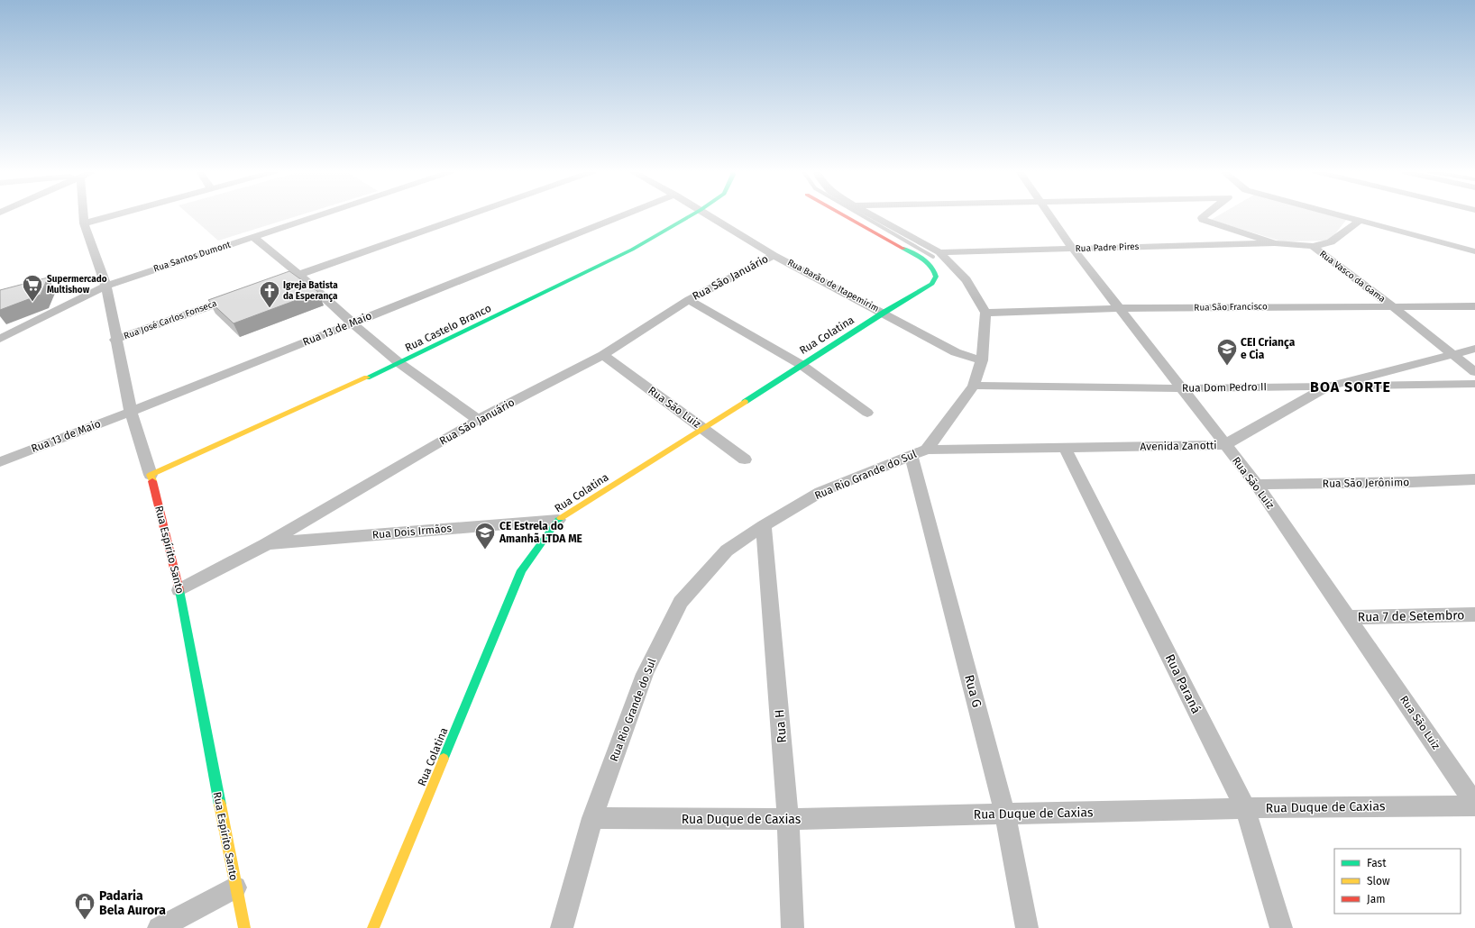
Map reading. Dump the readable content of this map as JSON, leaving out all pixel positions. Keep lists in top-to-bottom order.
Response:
{
  "streets": {
    "street": [
      "Rua Padre Pires",
      "Rua Santos Dumont",
      "Rua Vasco da Gama",
      "Rua São Januário",
      "Rua Barão de Itapemirim",
      "Rua São Francisco",
      "Rua José Carlos Fonseca",
      "Rua Castelo Branco",
      "Rua 13 de Maio",
      "Rua Colatina",
      "Rua Dom Pedro II",
      "Rua São Luiz",
      "Avenida Zanotti",
      "Rua Rio Grande do Sul",
      "Rua São Jerônimo",
      "Rua Dois Irmãos",
      "Rua Espírito Santo",
      "Rua 7 de Setembro",
      "Rua Paraná",
      "Rua G",
      "Rua H",
      "Rua Duque de Caxias"
    ]
  },
  "crossings": [
    ["Rua Padre Pires", "Rua Vasco da Gama"],
    ["Rua Padre Pires", "Rua São Luiz"],
    ["Rua Santos Dumont", "Rua Espírito Santo"],
    ["Rua Vasco da Gama", "Rua São Francisco"],
    ["Rua Vasco da Gama", "Avenida Zanotti"],
    ["Rua São Januário", "Rua Barão de Itapemirim"],
    ["Rua São Januário", "Rua São Luiz"],
    ["Rua São Januário", "Rua Dois Irmãos"],
    ["Rua São Januário", "Rua Espírito Santo"],
    ["Rua Barão de Itapemirim", "Rua Colatina"],
    ["Rua Barão de Itapemirim", "Rua Rio Grande do Sul"],
    ["Rua São Francisco", "Rua São Luiz"],
    ["Rua São Francisco", "Rua Rio Grande do Sul"],
    ["Rua José Carlos Fonseca", "Rua Espírito Santo"],
    ["Rua Castelo Branco", "Rua Espírito Santo"],
    ["Rua 13 de Maio", "Rua Espírito Santo"],
    ["Rua Colatina", "Rua São Luiz"],
    ["Rua Colatina", "Rua Dois Irmãos"],
    ["Rua Dom Pedro II", "Rua São Luiz"],
    ["Rua Dom Pedro II", "Avenida Zanotti"],
    ["Rua Dom Pedro II", "Rua Rio Grande do Sul"],
    ["Rua São Luiz", "Avenida Zanotti"],
    ["Rua São Luiz", "Rua São Jerônimo"],
    ["Rua São Luiz", "Rua 7 de Setembro"],
    ["Rua São Luiz", "Rua Duque de Caxias"],
    ["Avenida Zanotti", "Rua Rio Grande do Sul"],
    ["Avenida Zanotti", "Rua Paraná"],
    ["Avenida Zanotti", "Rua G"],
    ["Rua Rio Grande do Sul", "Rua G"],
    ["Rua Rio Grande do Sul", "Rua H"],
    ["Rua Rio Grande do Sul", "Rua Duque de Caxias"],
    ["Rua Paraná", "Rua Duque de Caxias"],
    ["Rua G", "Rua Duque de Caxias"],
    ["Rua H", "Rua Duque de Caxias"]
  ],
  "districts": ["BOA SORTE"],
  "places": {
    "supermarket": ["Supermercado Multishow"],
    "church": ["Igreja Batista da Esperança"],
    "school or university": ["CEI Criança e Cia", "CE Estrela do Amanhã LTDA ME"],
    "shop": ["Padaria Bela Aurora"]
  },
  "legend": ["Fast", "Slow", "Jam"]
}
